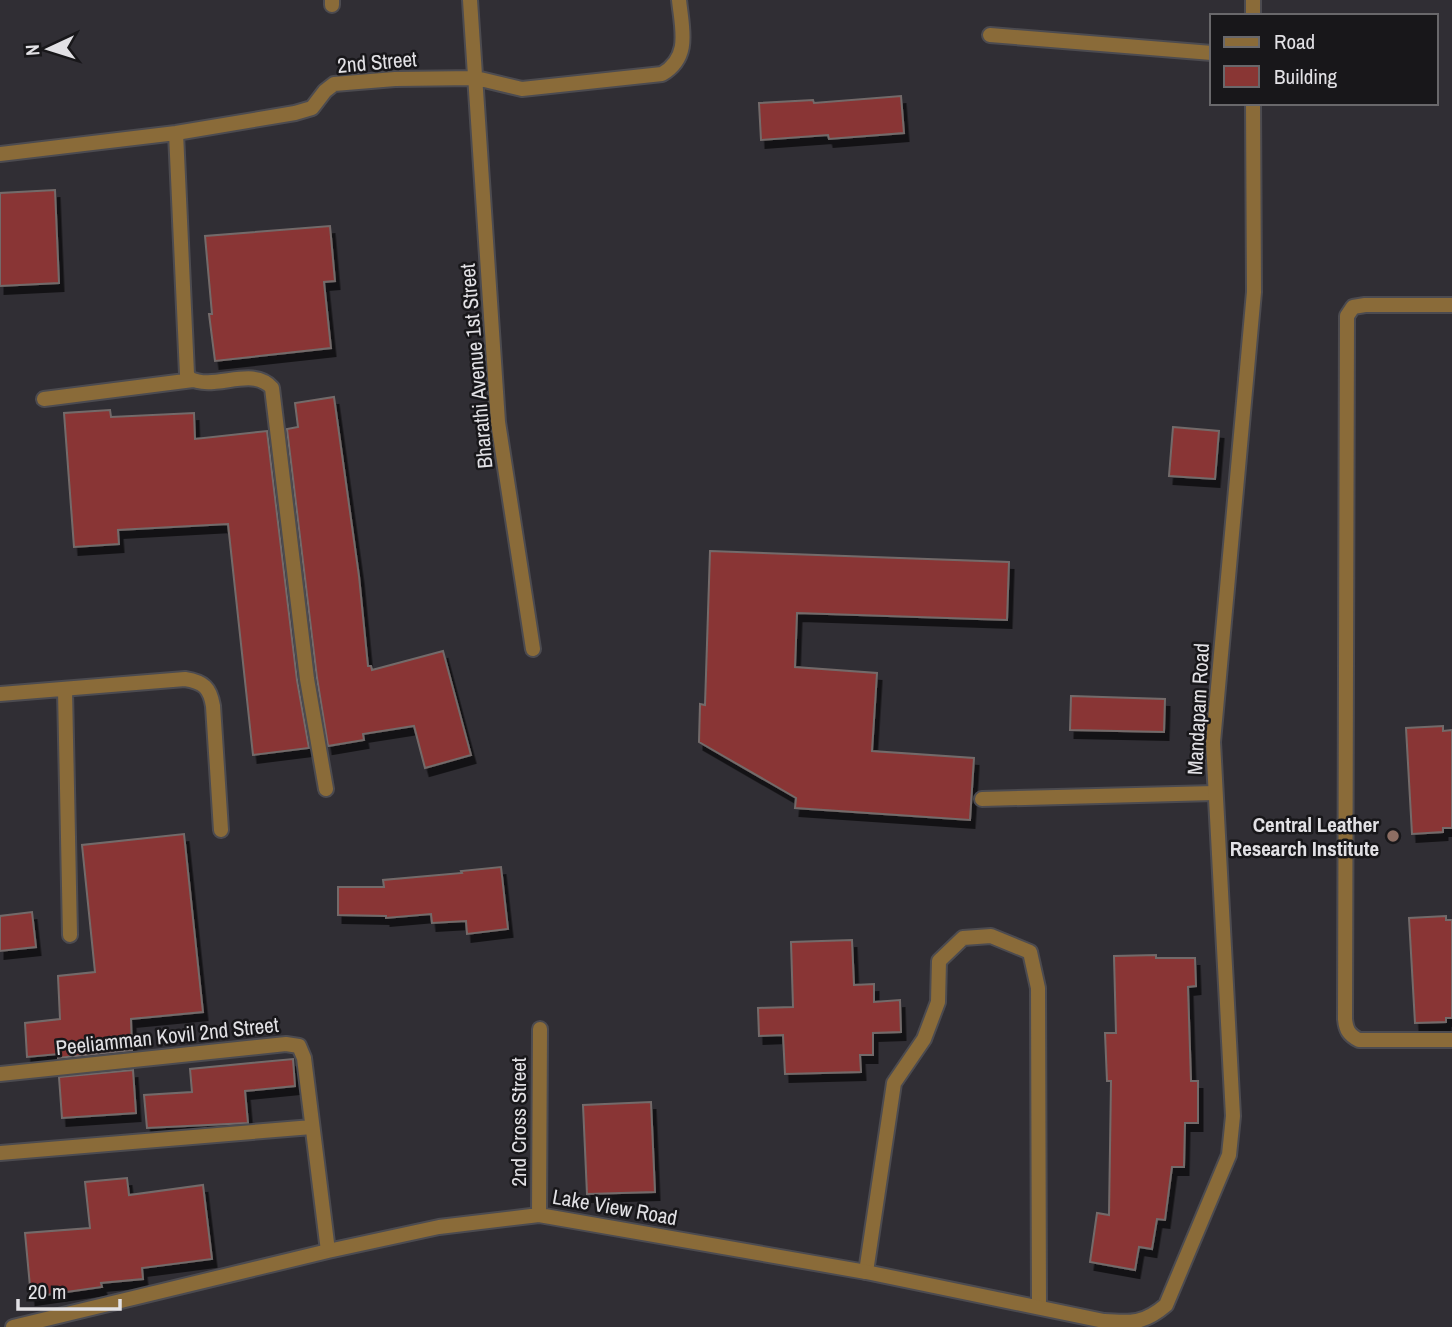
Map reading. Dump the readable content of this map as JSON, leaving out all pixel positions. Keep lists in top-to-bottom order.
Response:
{
  "streets": {
    "street": [
      "2nd Street",
      "Bharathi Avenue 1st Street",
      "Mandapam Road",
      "Peeliamman Kovil 2nd Street",
      "2nd Cross Street",
      "Lake View Road"
    ]
  },
  "crossings": [
    ["2nd Street", "Bharathi Avenue 1st Street"],
    ["Mandapam Road", "Lake View Road"],
    ["Peeliamman Kovil 2nd Street", "Lake View Road"],
    ["2nd Cross Street", "Lake View Road"]
  ],
  "places": ["Central Leather Research Institute"],
  "legend": ["Road", "Building"],
  "scale_bar": "20 m",
  "north": "left"
}
